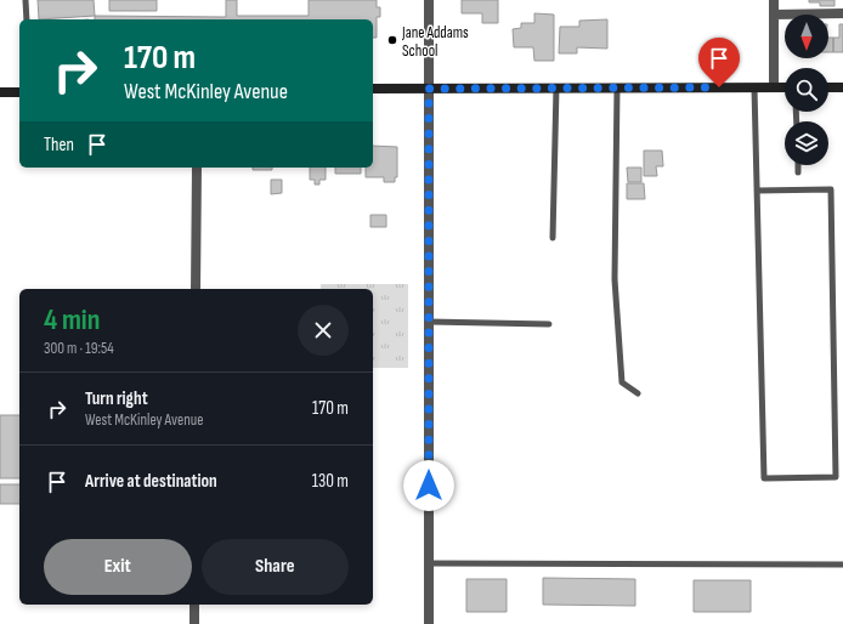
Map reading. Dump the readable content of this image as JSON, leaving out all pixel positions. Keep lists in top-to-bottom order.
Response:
{
  "places": ["Jane Addams School"],
  "north": "bottom",
  "page": {
    "turn": ["170 m", "West McKinley Avenue"],
    "then": "Then",
    "heading": ["4 min", "300 m · 19:54"],
    "list": [
      {
        "name": "Turn right",
        "note": "West McKinley Avenue",
        "value": "170 m"
      },
      {
        "name": "Arrive at destination",
        "value": "130 m"
      }
    ],
    "buttons": ["Exit", "Share"]
  }
}
